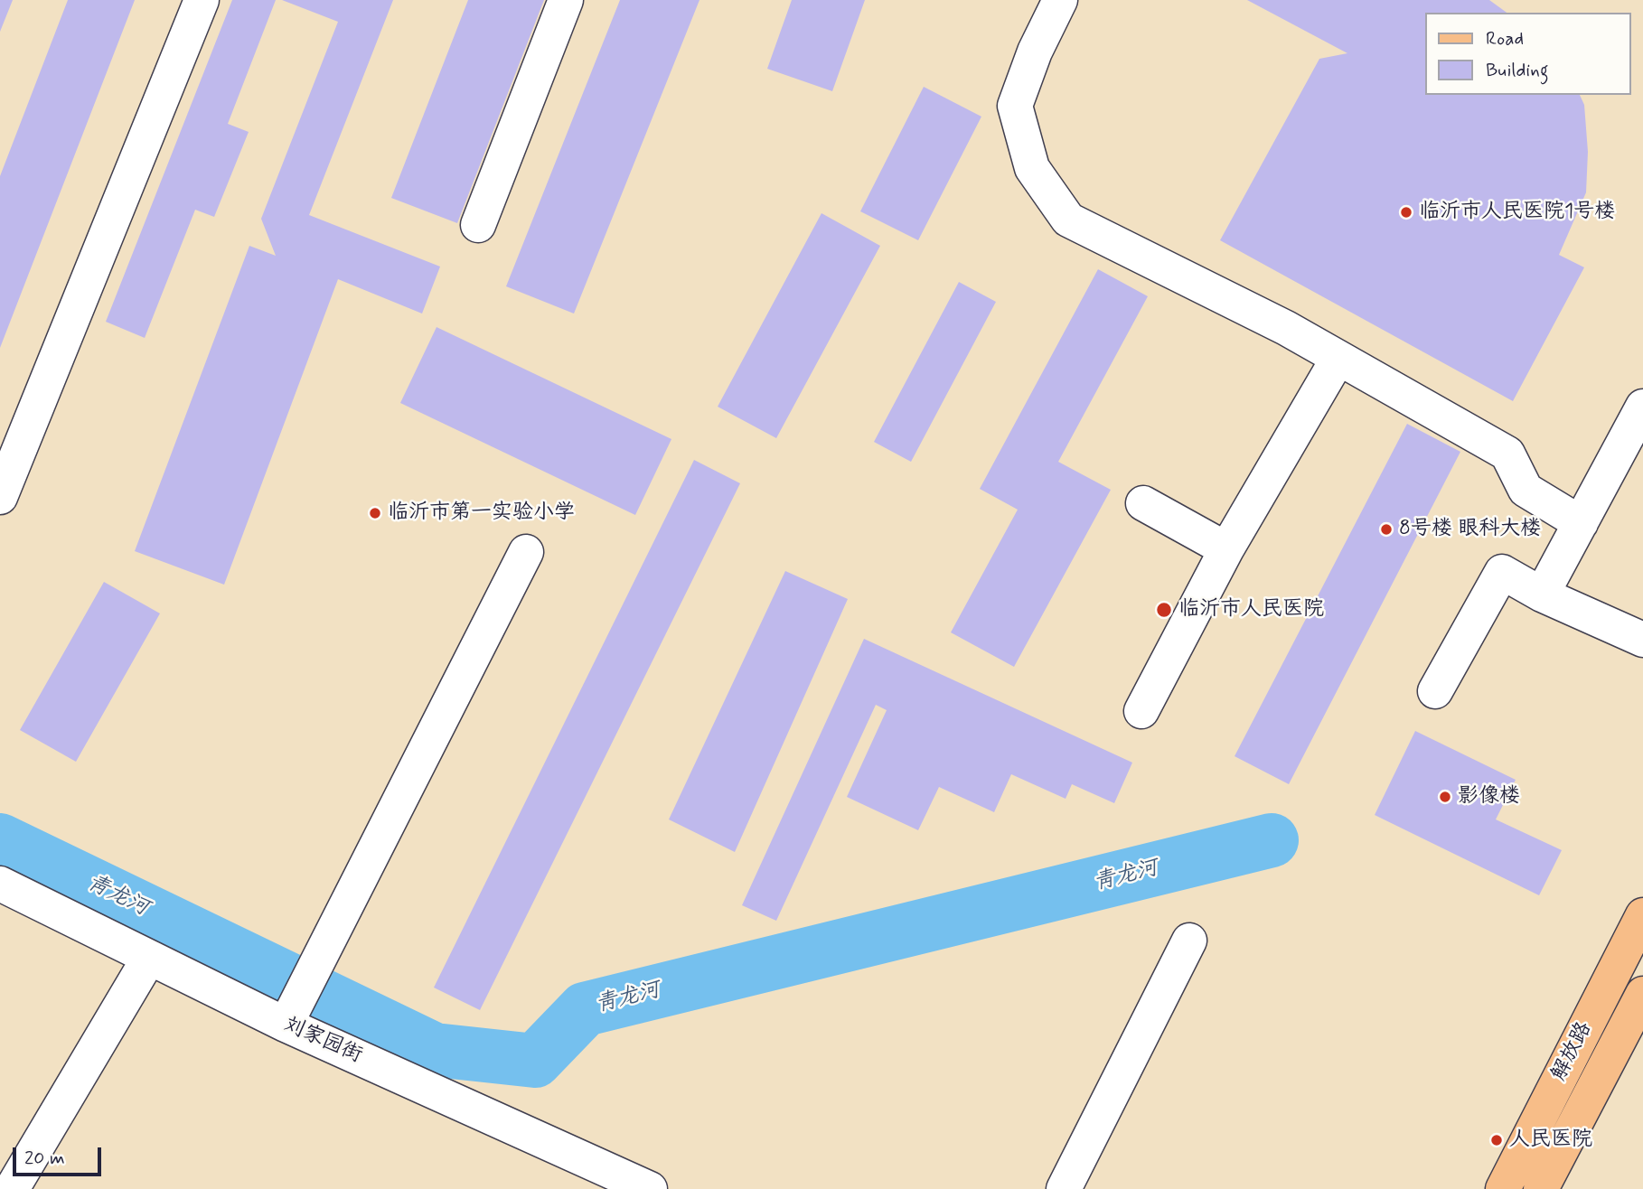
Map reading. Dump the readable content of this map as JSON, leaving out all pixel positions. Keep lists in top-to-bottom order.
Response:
{
  "streets": {
    "main road": ["解放路"],
    "street": ["刘家园街"]
  },
  "water": ["青龙河"],
  "places": [
    "临沂市人民医院1号楼",
    "临沂市第一实验小学",
    "8号楼 眼科大楼",
    "临沂市人民医院",
    "影像楼",
    "人民医院"
  ],
  "legend": ["Road", "Building"],
  "scale_bar": "20 m"
}
